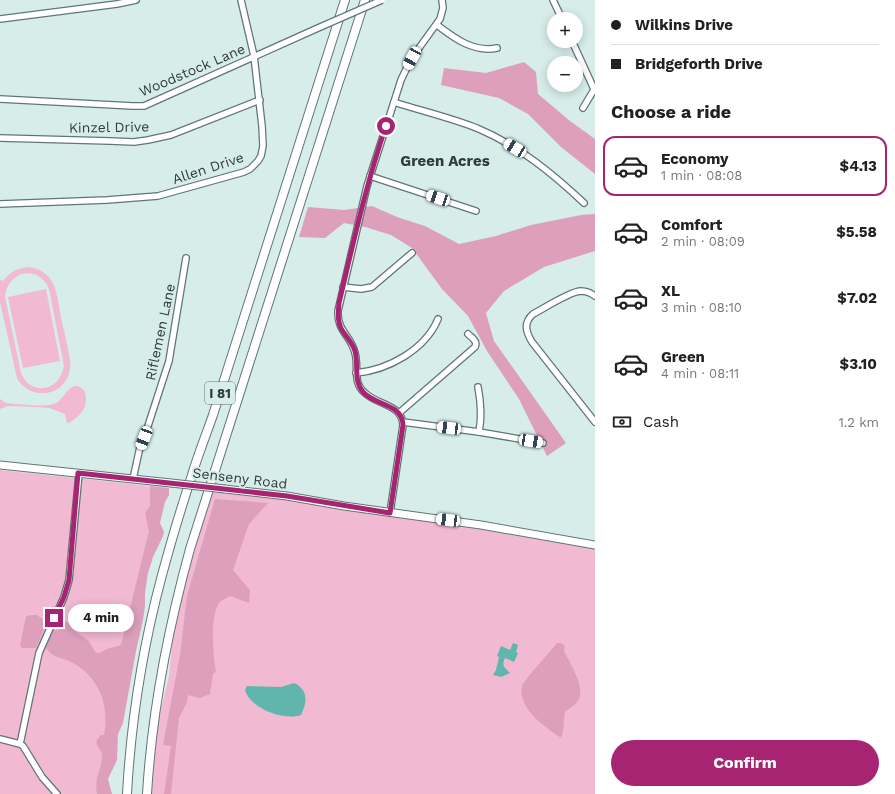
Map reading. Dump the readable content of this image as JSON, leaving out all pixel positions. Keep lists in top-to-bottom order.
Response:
{
  "streets": {
    "highway": ["I 81"],
    "main road": ["Senseny Road"],
    "street": [
      "Woodstock Lane",
      "Kinzel Drive",
      "Allen Drive",
      "Riflemen Lane"
    ]
  },
  "crossings": [
    ["Woodstock Lane", "Allen Drive"],
    ["Kinzel Drive", "Allen Drive"],
    ["Riflemen Lane", "Senseny Road"]
  ],
  "districts": ["Green Acres"],
  "page": {
    "banner": ["Wilkins Drive", "Bridgeforth Drive"],
    "map_buttons": ["+", "−"],
    "heading": "Choose a ride",
    "list": [
      {
        "name": "Economy",
        "note": "1 min · 08:08",
        "value": "$4.13"
      },
      {
        "name": "Comfort",
        "note": "2 min · 08:09",
        "value": "$5.58"
      },
      {
        "name": "XL",
        "note": "3 min · 08:10",
        "value": "$7.02"
      },
      {
        "name": "Green",
        "note": "4 min · 08:11",
        "value": "$3.10"
      }
    ],
    "pay": ["Cash", "1.2 km"],
    "bubble": "4 min",
    "buttons": "Confirm"
  }
}
